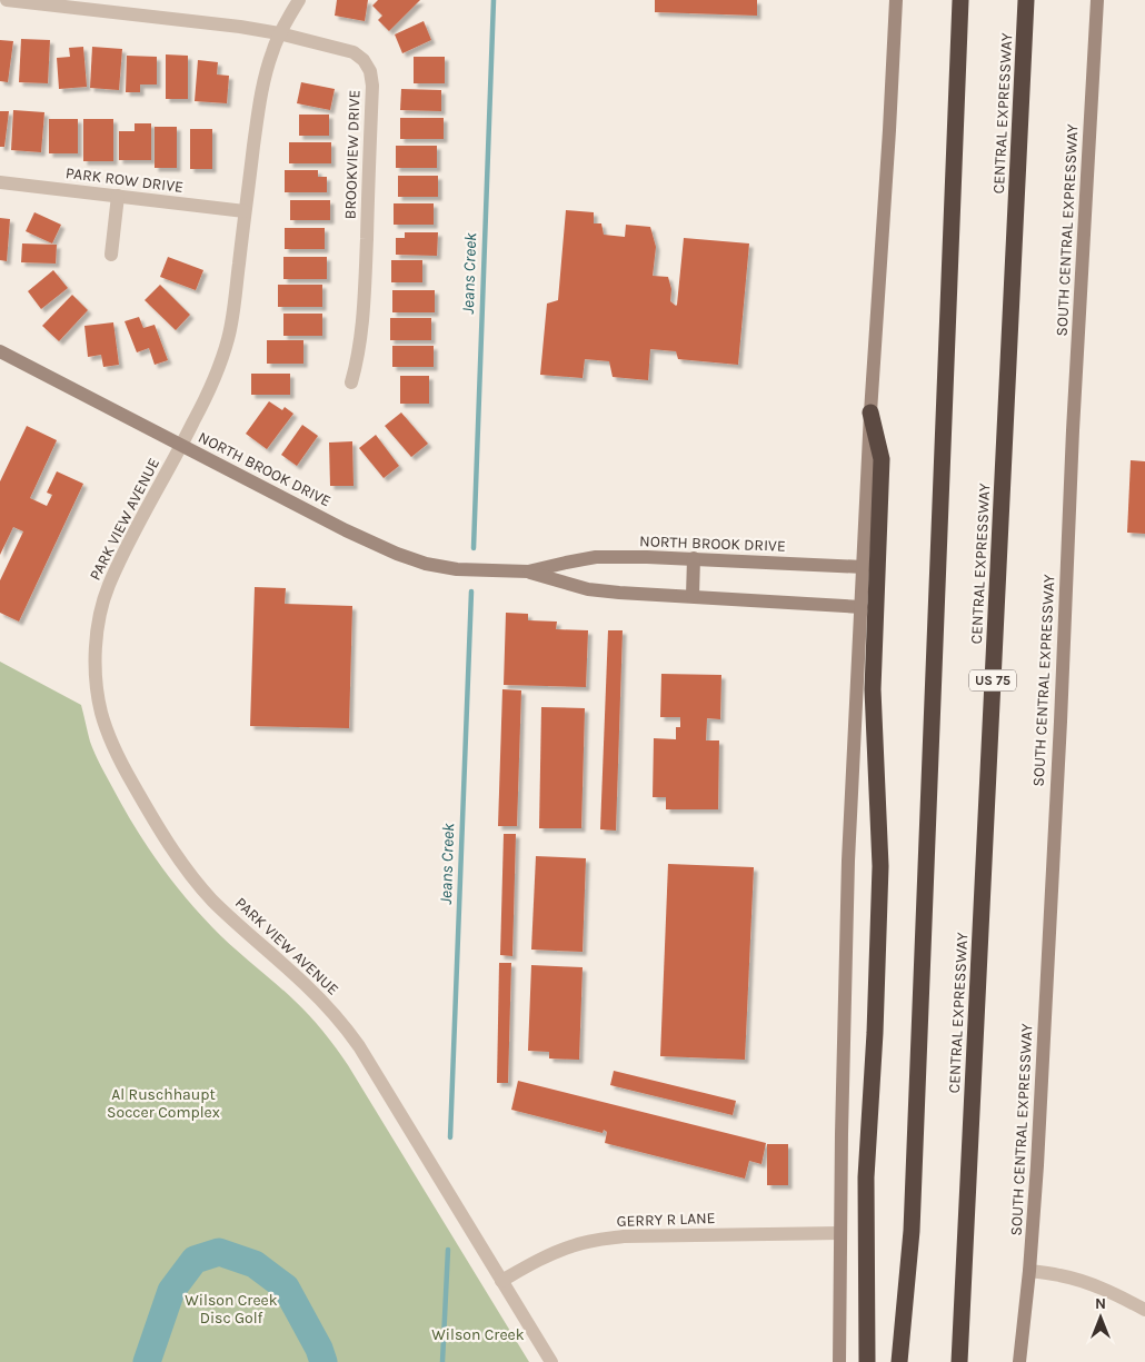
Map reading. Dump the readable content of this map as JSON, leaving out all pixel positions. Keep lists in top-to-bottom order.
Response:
{
  "streets": {
    "highway": ["CENTRAL EXPRESSWAY", "US 75"],
    "main road": ["SOUTH CENTRAL EXPRESSWAY", "NORTH BROOK DRIVE"],
    "street": [
      "BROOKVIEW DRIVE",
      "PARK ROW DRIVE",
      "PARK VIEW AVENUE",
      "GERRY R LANE"
    ]
  },
  "crossings": [
    ["BROOKVIEW DRIVE", "PARK VIEW AVENUE"],
    ["PARK ROW DRIVE", "PARK VIEW AVENUE"],
    ["NORTH BROOK DRIVE", "PARK VIEW AVENUE"],
    ["PARK VIEW AVENUE", "GERRY R LANE"]
  ],
  "water": ["Jeans Creek"],
  "parks": ["Al Ruschhaupt Soccer Complex", "Wilson Creek Disc Golf", "Wilson Creek"],
  "north": "top"
}
